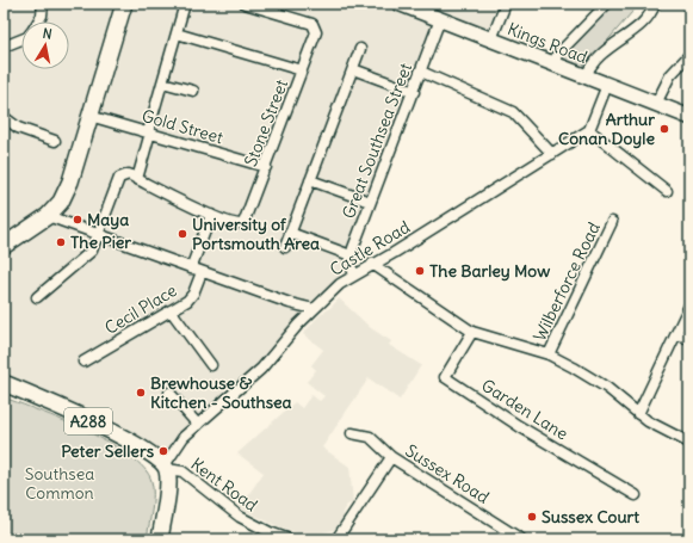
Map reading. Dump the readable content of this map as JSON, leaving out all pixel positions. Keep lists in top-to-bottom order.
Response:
{
  "streets": {
    "main road": ["Kings Road", "A288"],
    "street": [
      "Stone Street",
      "Gold Street",
      "Great Southsea Street",
      "Castle Road",
      "Wilberforce Road",
      "Cecil Place",
      "Garden Lane",
      "Sussex Road",
      "Kent Road"
    ]
  },
  "crossings": [
    ["Kings Road", "Great Southsea Street"],
    ["Stone Street", "Gold Street"],
    ["Castle Road", "A288"],
    ["Castle Road", "Kent Road"],
    ["A288", "Kent Road"]
  ],
  "parks": ["Southsea Common"],
  "places": [
    "Arthur Conan Doyle",
    "Maya",
    "University of Portsmouth Area",
    "The Pier",
    "The Barley Mow",
    "Brewhouse & Kitchen - Southsea",
    "Peter Sellers",
    "Sussex Court"
  ],
  "north": "top"
}
